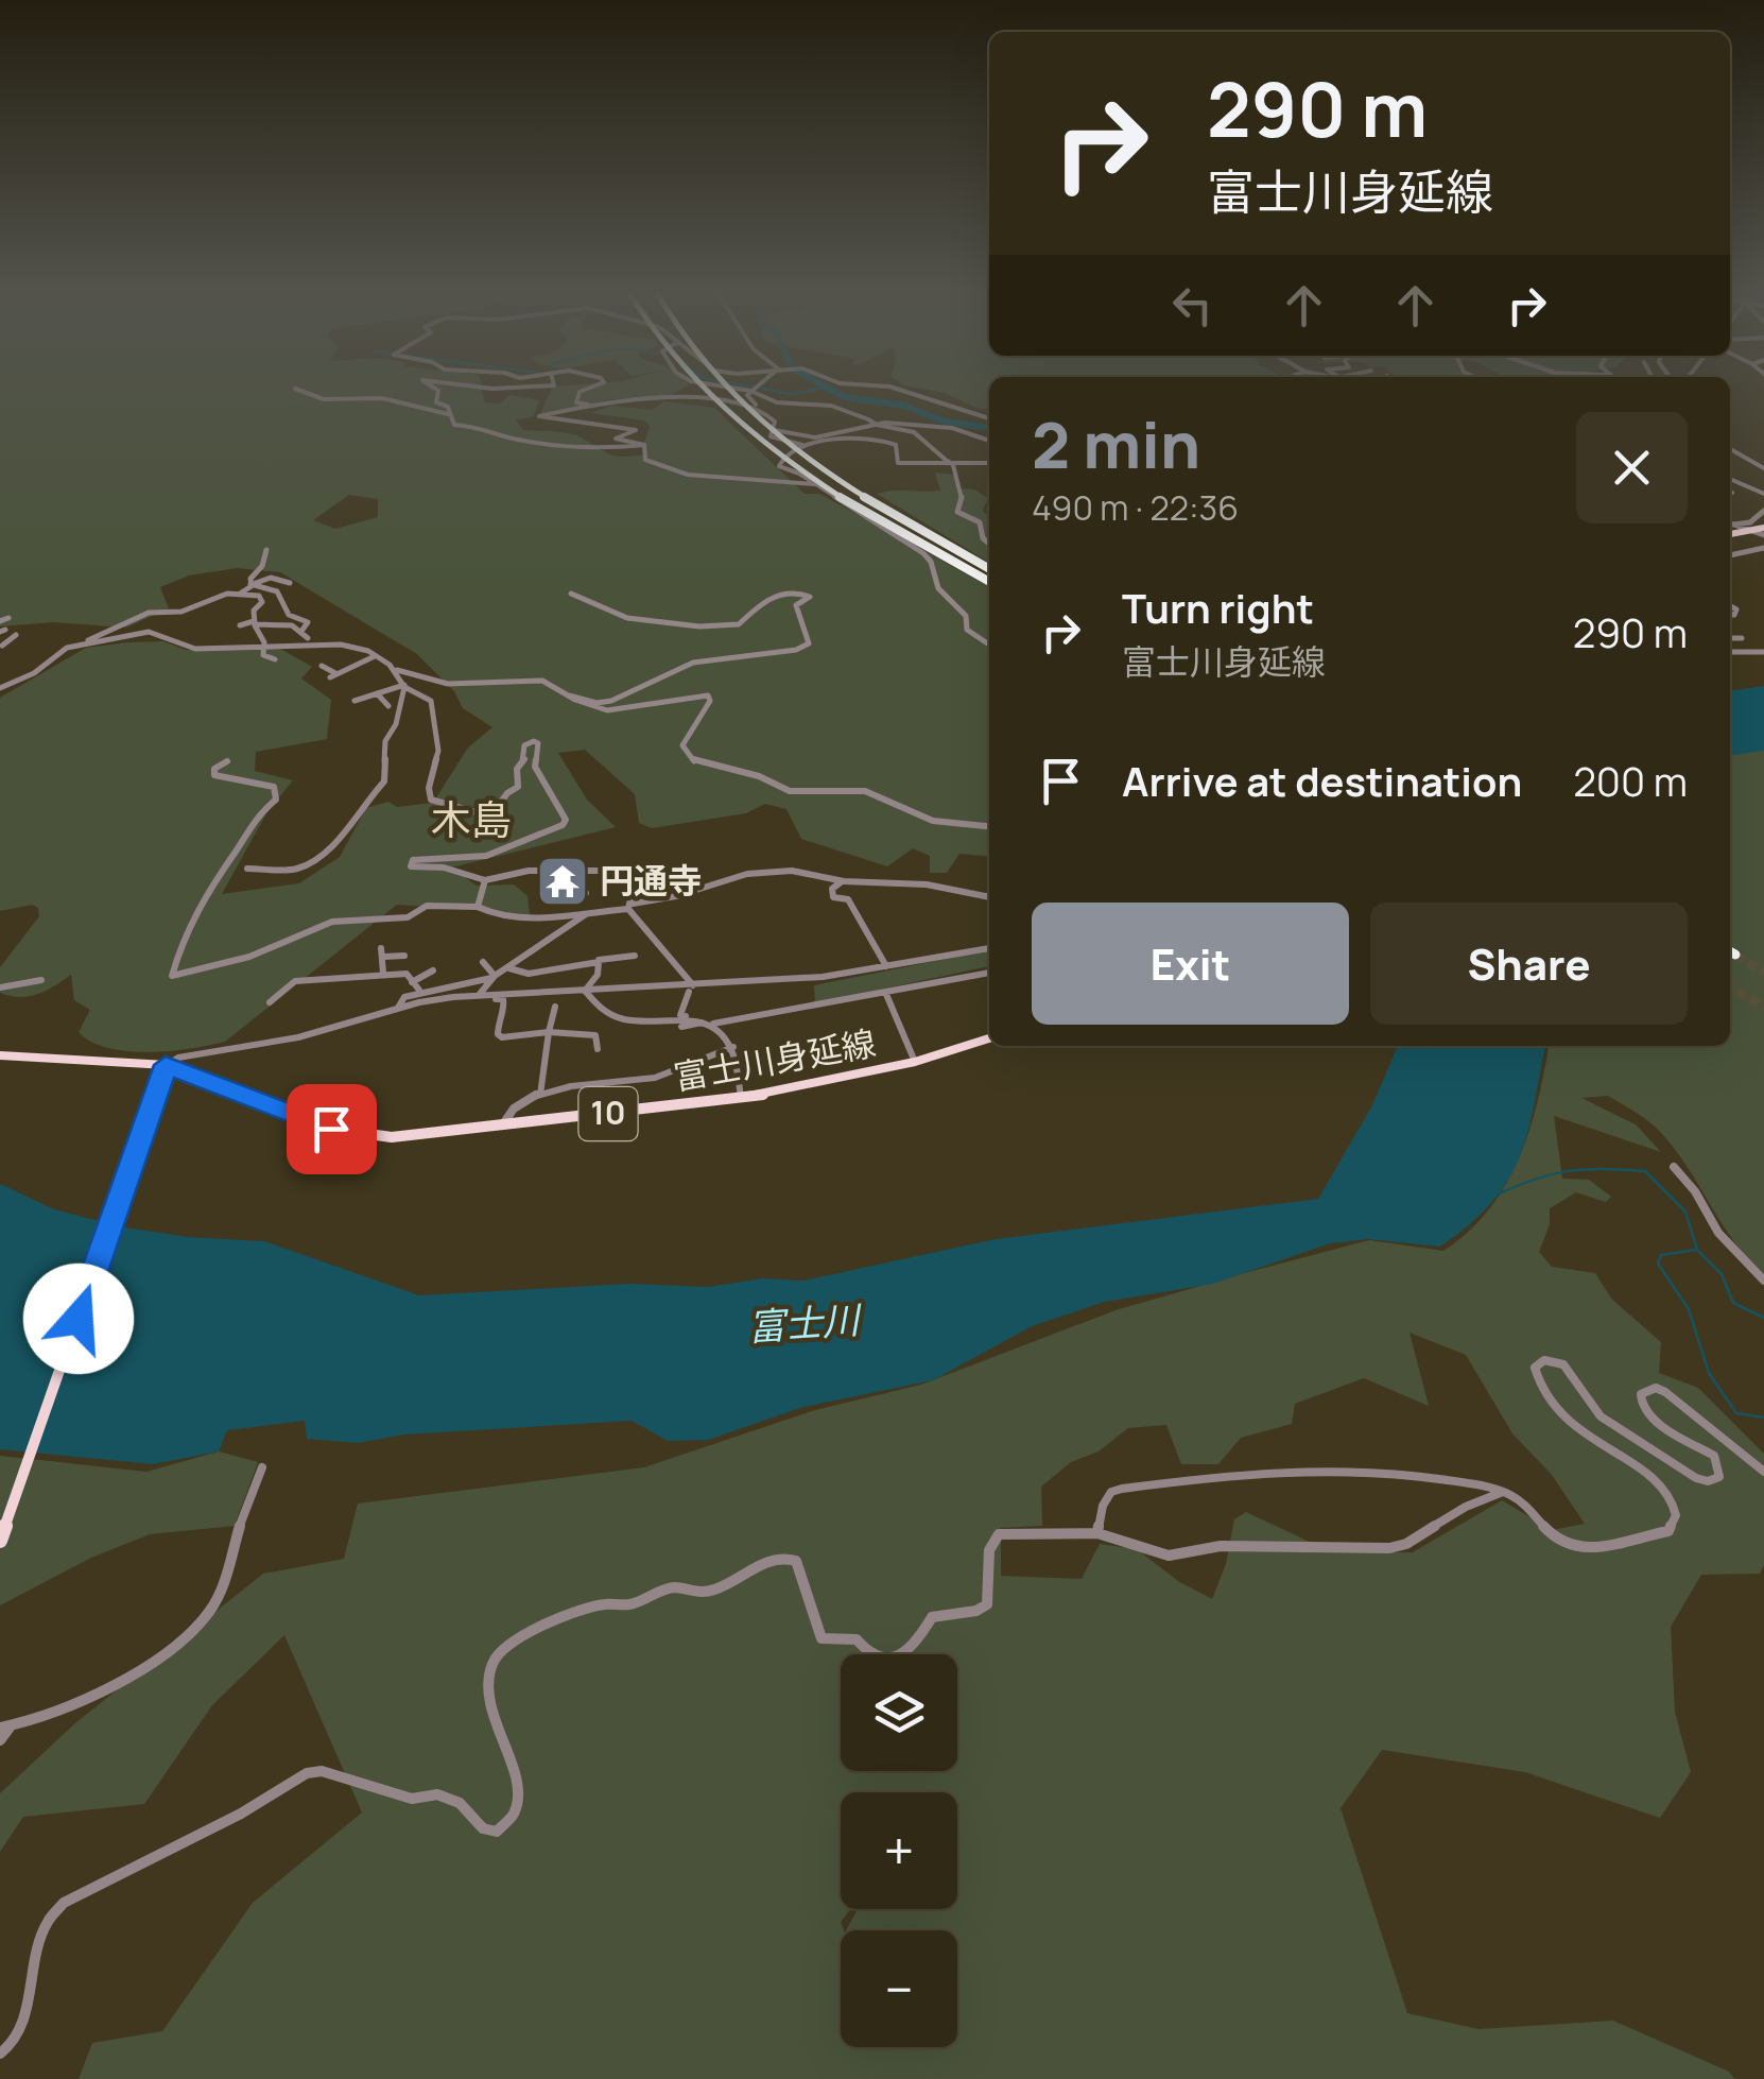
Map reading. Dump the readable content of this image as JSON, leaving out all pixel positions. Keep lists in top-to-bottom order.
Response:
{
  "streets": {
    "main road": ["富士川身延線", "10"]
  },
  "districts": ["木島"],
  "water": ["富士川"],
  "places": {
    "temple": ["円通寺"]
  },
  "page": {
    "turn": ["290 m", "富士川身延線"],
    "heading": ["2 min", "490 m · 22:36"],
    "list": [
      {
        "name": "Turn right",
        "note": "富士川身延線",
        "value": "290 m"
      },
      {
        "name": "Arrive at destination",
        "value": "200 m"
      }
    ],
    "buttons": ["Exit", "Share"],
    "map_buttons": ["+", "−"]
  }
}
